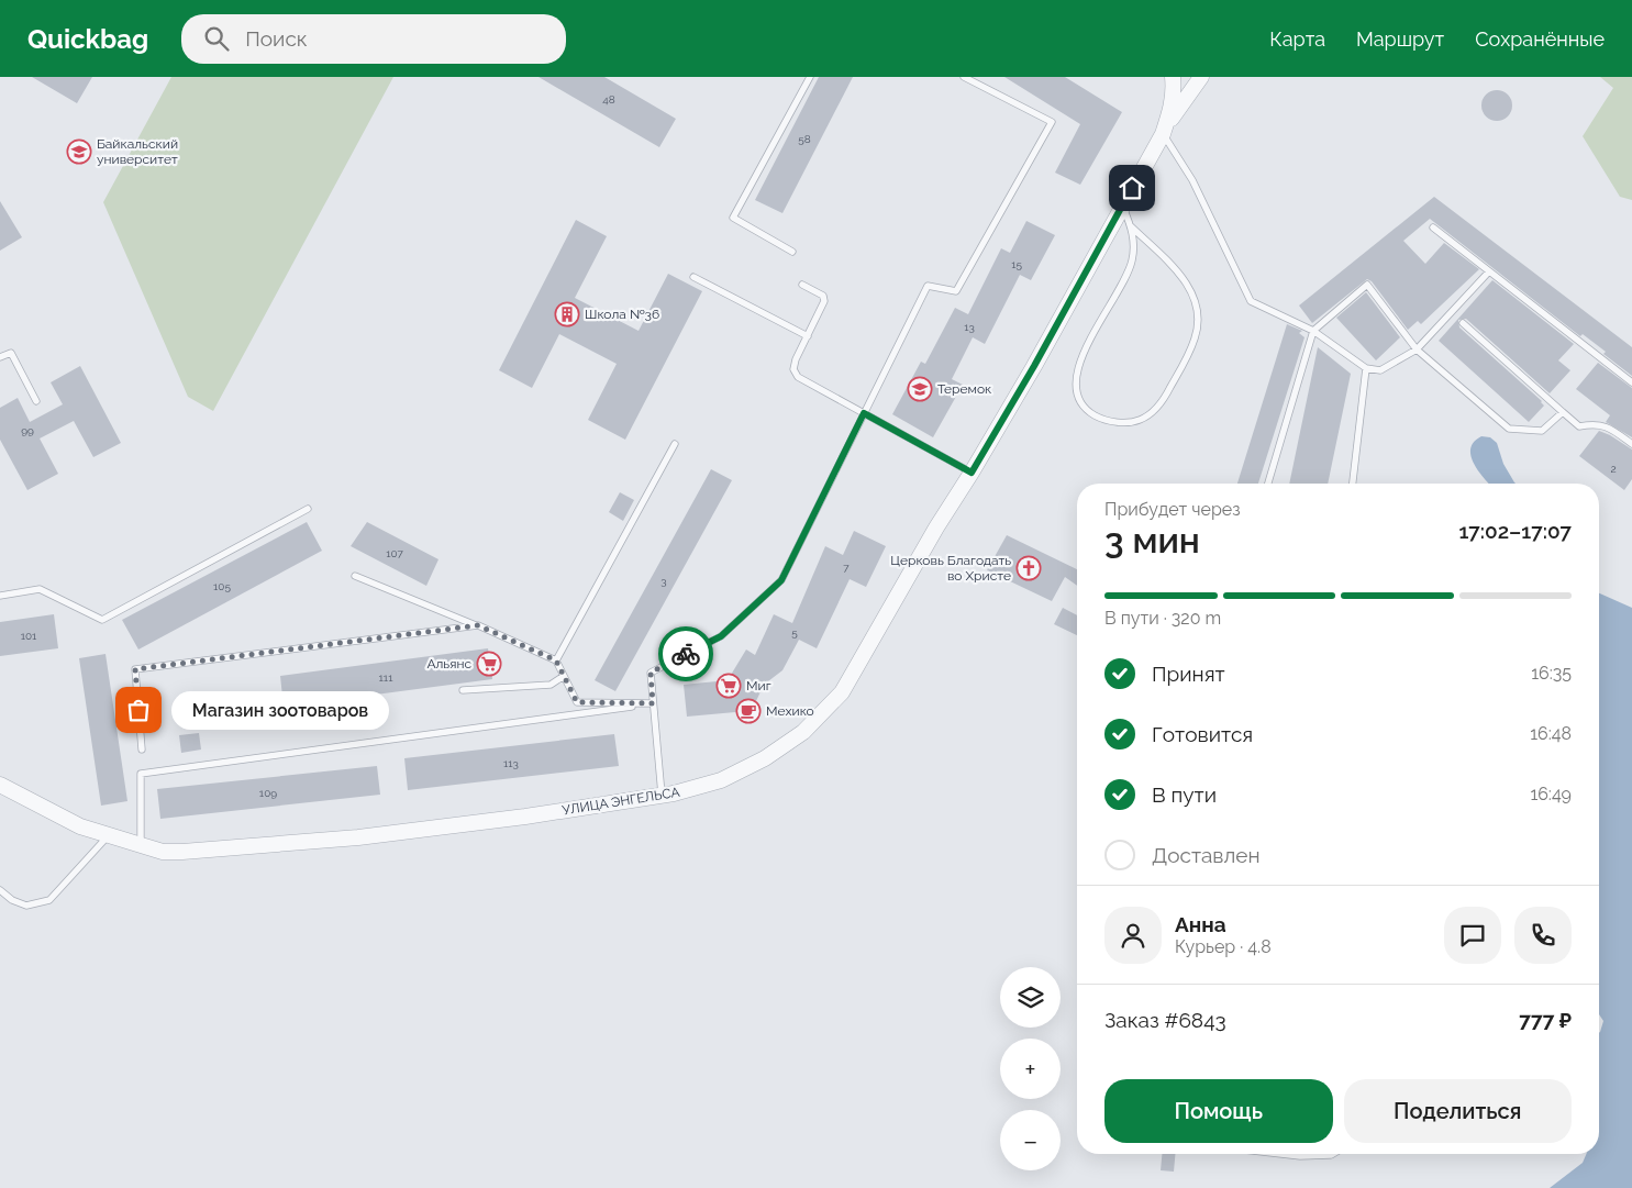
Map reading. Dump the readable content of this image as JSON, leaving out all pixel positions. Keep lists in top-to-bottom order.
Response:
{
  "streets": {
    "street": ["УЛИЦА ЭНГЕЛЬСА"]
  },
  "places": {
    "school or university": ["Байкальский университет", "Теремок"],
    "building": ["Школа №36"],
    "church": ["Церковь Благодать во Христе"],
    "supermarket": ["Альянс", "Миг"],
    "other": ["Магазин зоотоваров"],
    "cafe": ["Мехико"]
  },
  "house_numbers": [
    "48",
    "58",
    "15",
    "13",
    "99",
    "2",
    "107",
    "7",
    "3",
    "105",
    "5",
    "101",
    "111",
    "113",
    "109"
  ],
  "page": {
    "header": "Quickbag",
    "search": "Поиск",
    "nav": ["Карта", "Маршрут", "Сохранённые"],
    "heading": ["3 мин", "Прибудет через", "17:02–17:07"],
    "panel": [
      "Анна",
      "Курьер · 4.8",
      "Заказ #6843",
      "777 ₽"
    ],
    "bar": "В пути · 320 m",
    "list": [
      ["Принят", "16:35"],
      ["Готовится", "16:48"],
      ["В пути", "16:49"],
      "Доставлен"
    ],
    "bubble": "Магазин зоотоваров",
    "map_buttons": ["+", "−"],
    "buttons": ["Помощь", "Поделиться"]
  }
}
